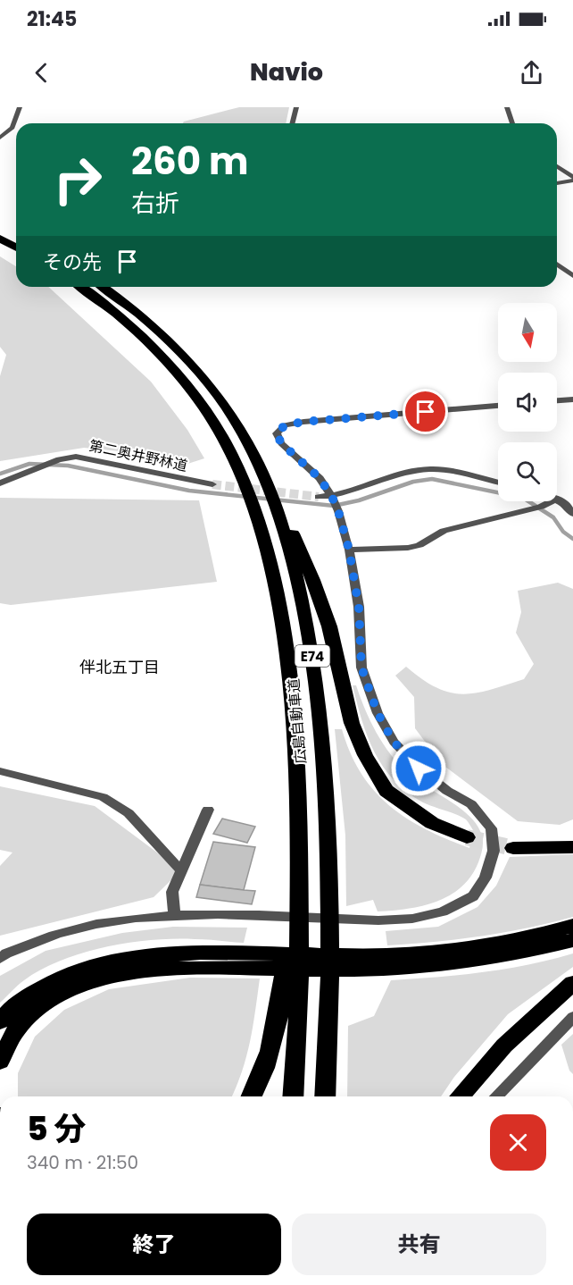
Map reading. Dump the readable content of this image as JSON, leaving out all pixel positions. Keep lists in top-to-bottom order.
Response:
{
  "streets": {
    "highway": ["E74", "広島自動車道"],
    "street": ["第二奥井野林道"]
  },
  "districts": ["伴北五丁目"],
  "north": "bottom",
  "page": {
    "status": "21:45",
    "header": "Navio",
    "turn": ["260 m", "右折"],
    "then": "その先",
    "heading": ["5 分", "340 m · 21:50"],
    "buttons": ["終了", "共有"]
  }
}
